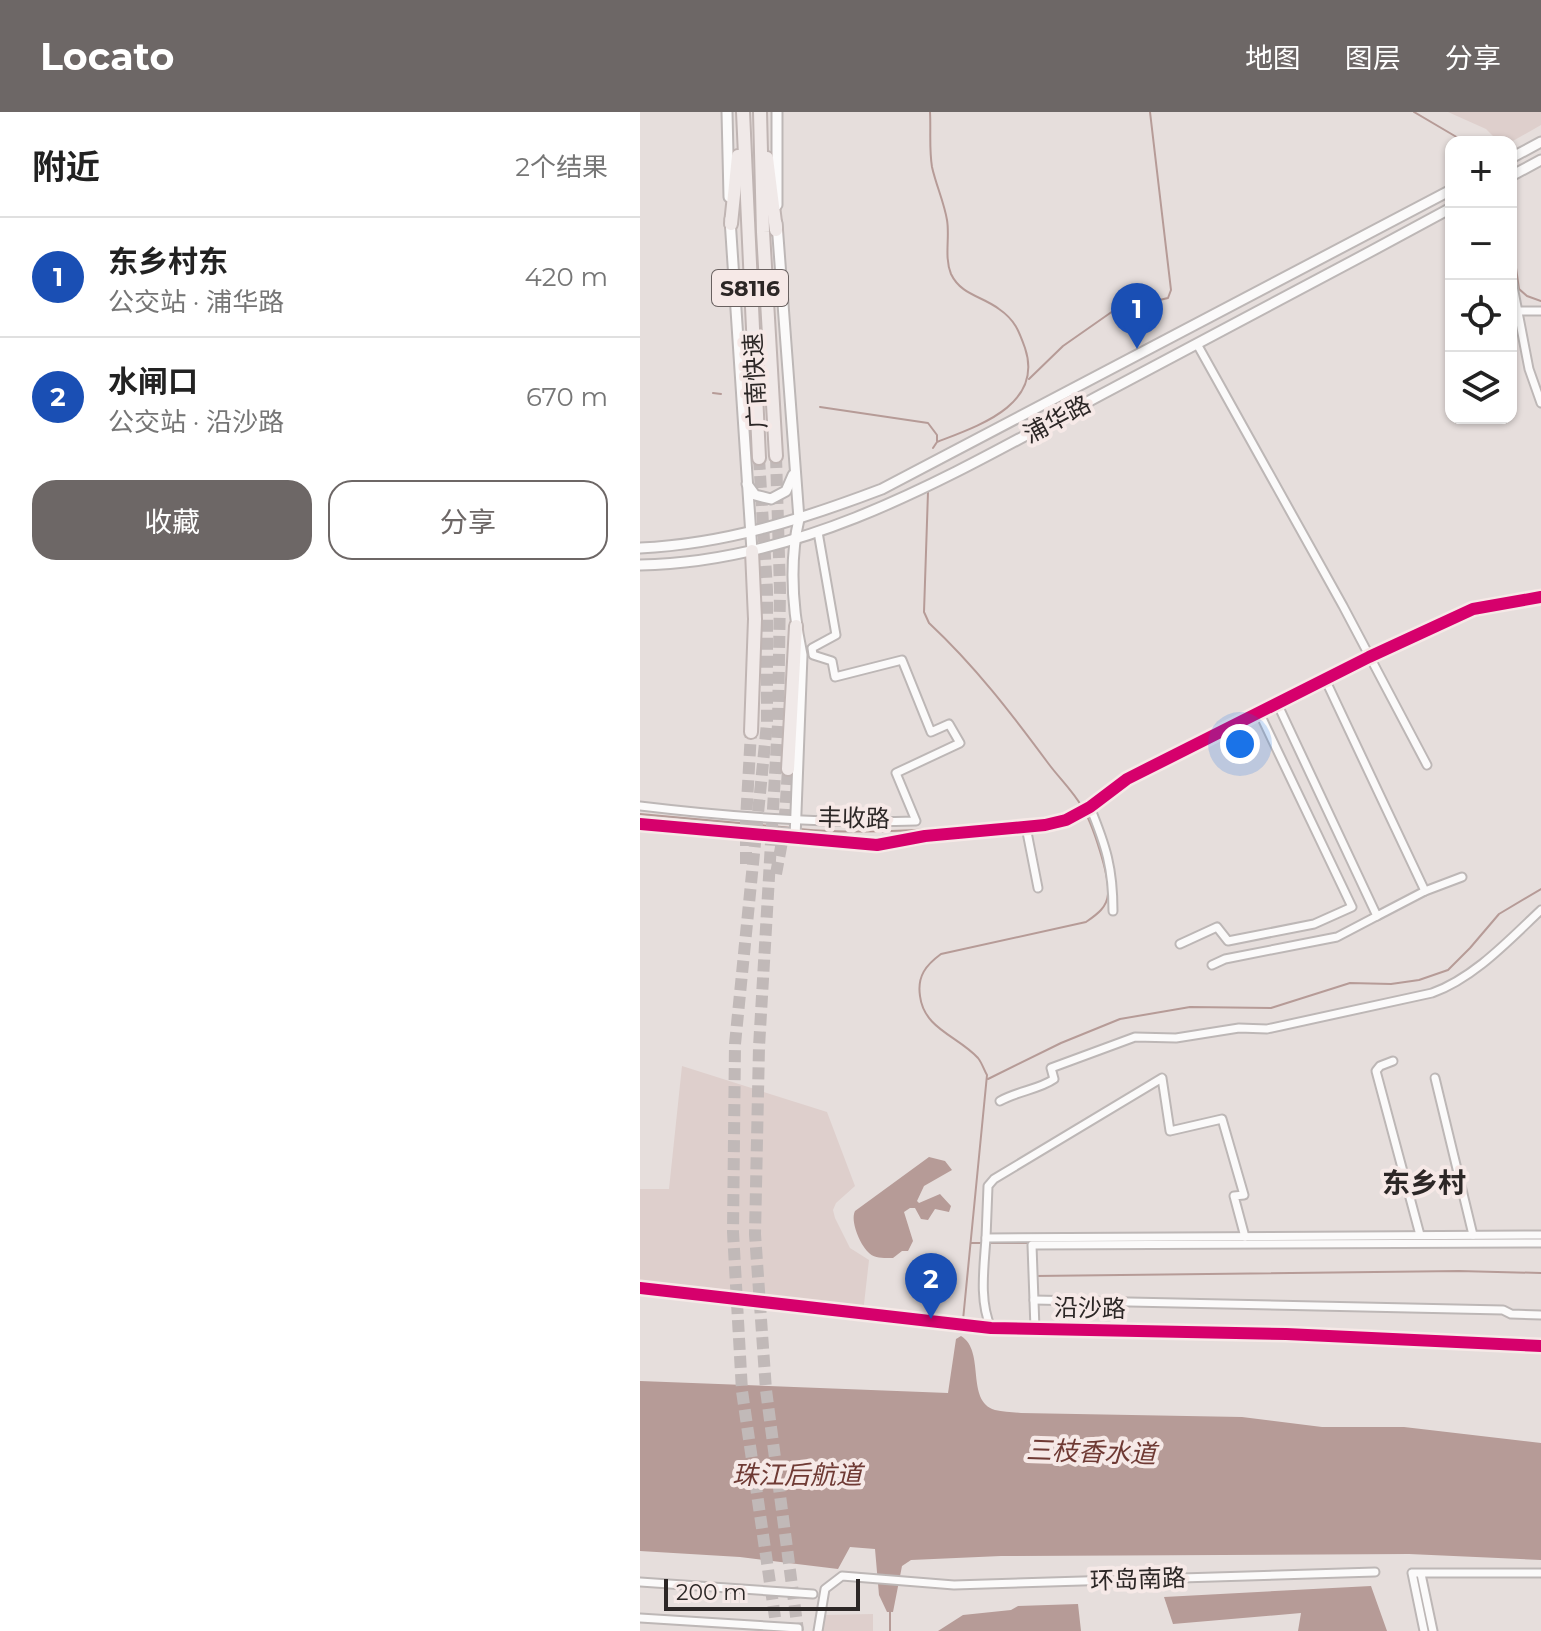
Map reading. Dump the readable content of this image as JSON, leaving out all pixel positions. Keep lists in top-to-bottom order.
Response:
{
  "streets": {
    "highway": ["S8116", "广南快速"],
    "main road": ["浦华路", "沿沙路"],
    "street": ["丰收路", "环岛南路"]
  },
  "districts": ["东乡村"],
  "water": ["三枝香水道", "珠江后航道"],
  "scale_bar": "200 m",
  "page": {
    "header": "Locato",
    "nav": ["地图", "图层", "分享"],
    "heading": ["附近", "2个结果"],
    "map_buttons": ["+", "−"],
    "list": [
      {
        "mark": "1",
        "name": "东乡村东",
        "note": "公交站 · 浦华路",
        "value": "420 m"
      },
      {
        "mark": "2",
        "name": "水闸口",
        "note": "公交站 · 沿沙路",
        "value": "670 m"
      }
    ],
    "pins": ["1", "2"],
    "buttons": ["收藏", "分享"],
    "scale": "200 m"
  }
}
